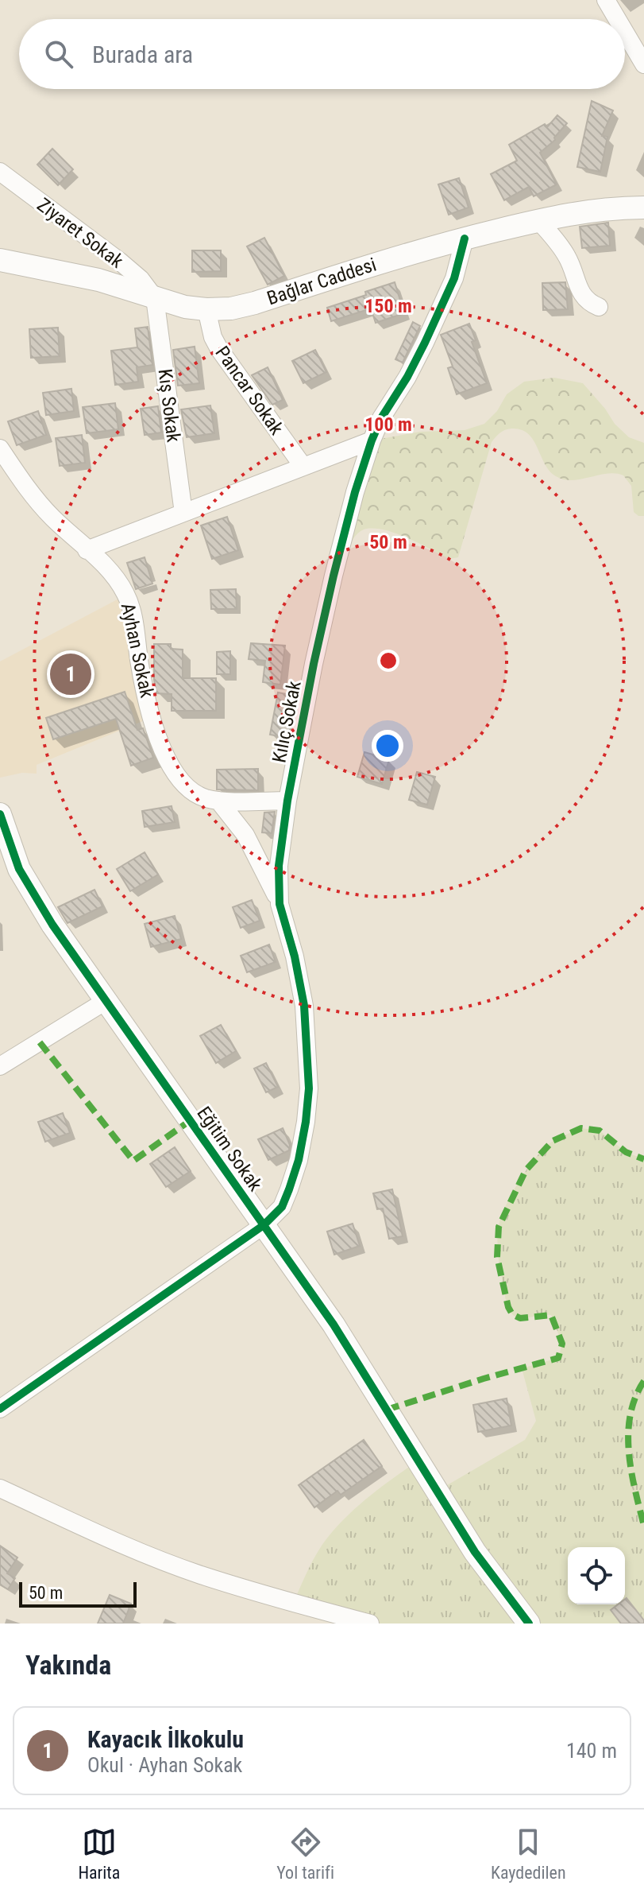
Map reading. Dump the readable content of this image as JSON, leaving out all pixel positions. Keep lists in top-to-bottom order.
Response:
{
  "streets": {
    "street": [
      "Ziyaret Sokak",
      "Bağlar Caddesi",
      "Pancar Sokak",
      "Kış Sokak",
      "Ayhan Sokak",
      "Kılıç Sokak",
      "Eğitim Sokak"
    ]
  },
  "crossings": [
    ["Ziyaret Sokak", "Bağlar Caddesi"],
    ["Ziyaret Sokak", "Kış Sokak"],
    ["Bağlar Caddesi", "Pancar Sokak"],
    ["Bağlar Caddesi", "Kış Sokak"],
    ["Bağlar Caddesi", "Kılıç Sokak"],
    ["Ayhan Sokak", "Kılıç Sokak"],
    ["Kılıç Sokak", "Eğitim Sokak"]
  ],
  "scale_bar": "50 m",
  "page": {
    "search": "Burada ara",
    "pins": "1",
    "scale": "50 m",
    "heading": "Yakında",
    "list": [
      {
        "mark": "1",
        "name": "Kayacık İlkokulu",
        "note": "Okul · Ayhan Sokak",
        "value": "140 m"
      }
    ],
    "nav": ["Harita", "Yol tarifi", "Kaydedilen"]
  },
  "rings": ["150 m", "100 m", "50 m"]
}
